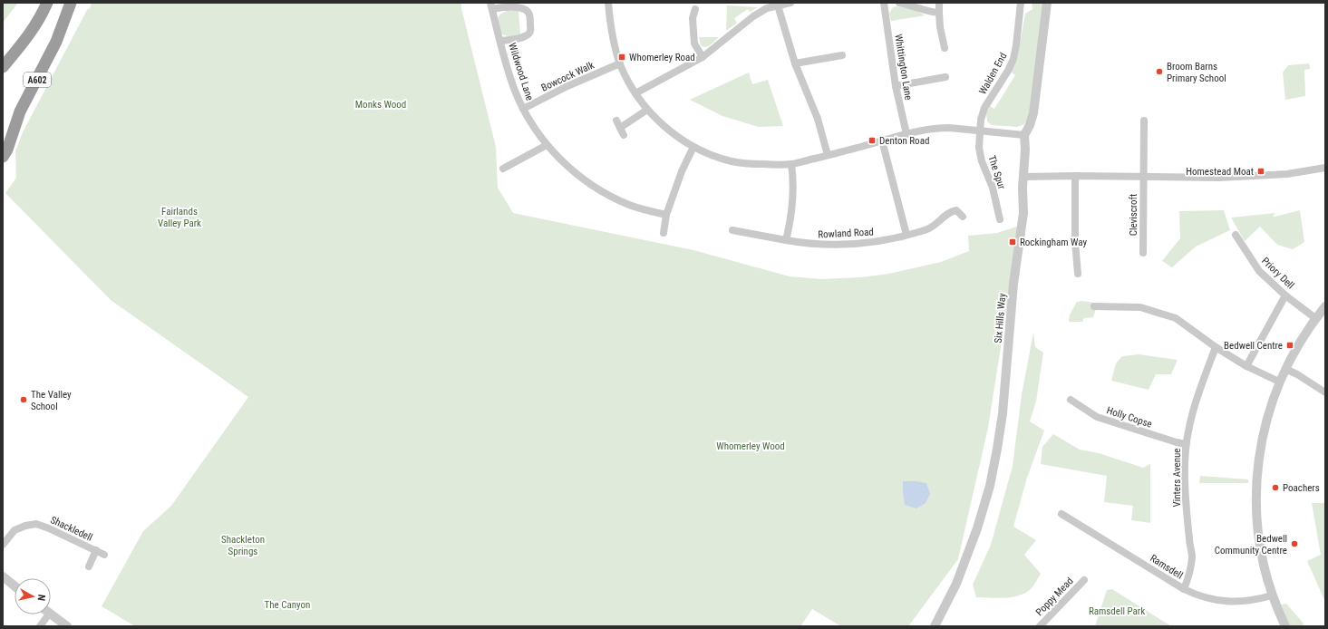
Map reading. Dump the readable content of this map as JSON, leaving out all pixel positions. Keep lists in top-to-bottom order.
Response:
{
  "streets": {
    "highway": ["A602"],
    "street": [
      "Whittington Lane",
      "Wildwood Lane",
      "Walden End",
      "Bowcock Walk",
      "The Spur",
      "Cleviscroft",
      "Rowland Road",
      "Priory Dell",
      "Six Hills Way",
      "Holly Copse",
      "Vinters Avenue",
      "Shackledell",
      "Ramsdell",
      "Poppy Mead"
    ]
  },
  "crossings": [
    ["Wildwood Lane", "Bowcock Walk"],
    ["Walden End", "The Spur"],
    ["Holly Copse", "Vinters Avenue"],
    ["Vinters Avenue", "Ramsdell"]
  ],
  "parks": [
    "Monks Wood",
    "Fairlands Valley Park",
    "Whomerley Wood",
    "Shackleton Springs",
    "The Canyon",
    "Ramsdell Park"
  ],
  "places": {
    "transit": [
      "Whomerley Road",
      "Denton Road",
      "Homestead Moat",
      "Rockingham Way",
      "Bedwell Centre"
    ],
    "other": [
      "Broom Barns Primary School",
      "The Valley School",
      "Poachers",
      "Bedwell Community Centre"
    ]
  },
  "north": "right"
}
